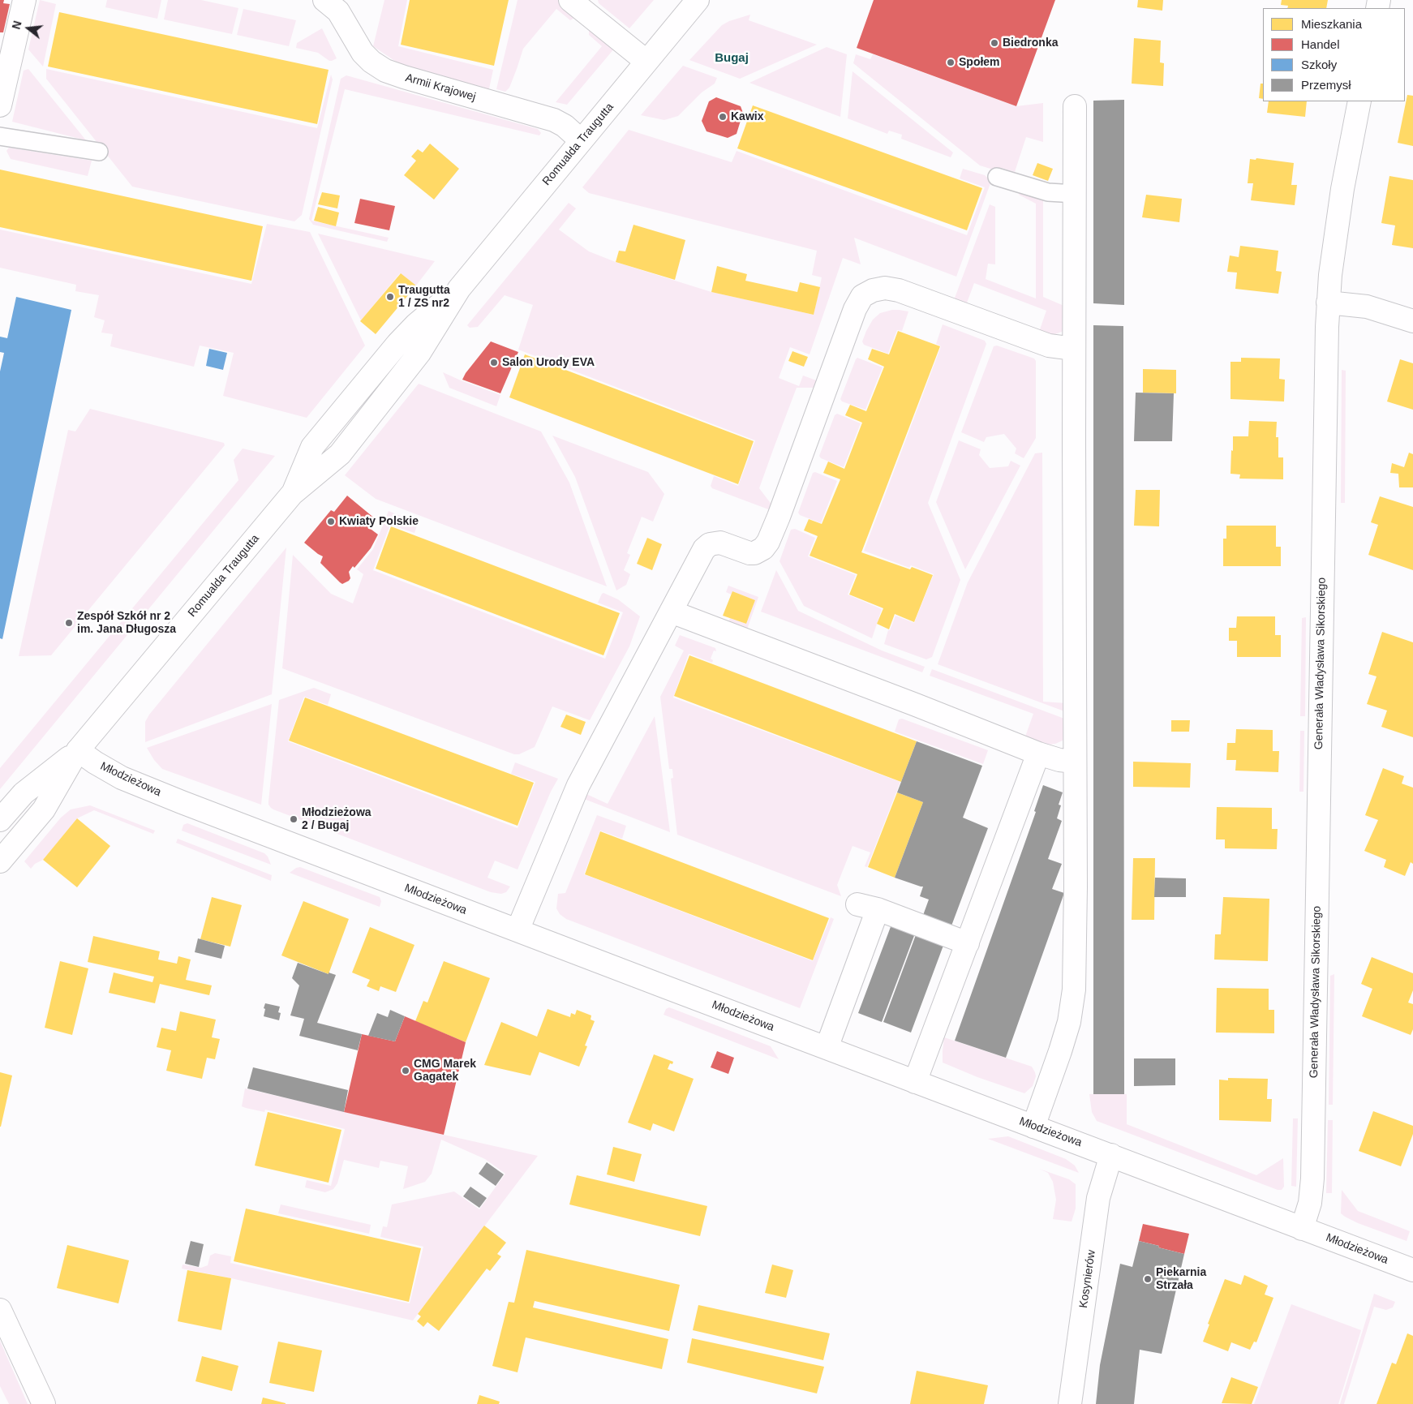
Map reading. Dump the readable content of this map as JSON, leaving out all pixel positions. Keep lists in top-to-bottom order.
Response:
{
  "streets": {
    "street": [
      "Armii Krajowej",
      "Romualda Traugutta",
      "Generała Władysława Sikorskiego",
      "Młodzieżowa",
      "Kosynierów"
    ]
  },
  "crossings": [
    ["Armii Krajowej", "Romualda Traugutta"],
    ["Romualda Traugutta", "Młodzieżowa"],
    ["Generała Władysława Sikorskiego", "Młodzieżowa"],
    ["Młodzieżowa", "Kosynierów"]
  ],
  "districts": ["Bugaj"],
  "places": [
    "Biedronka",
    "Społem",
    "Kawix",
    "Traugutta 1 / ZS nr2",
    "Salon Urody EVA",
    "Kwiaty Polskie",
    "Zespół Szkół nr 2 im. Jana Długosza",
    "Młodzieżowa 2 / Bugaj",
    "CMG Marek Gagatek",
    "Piekarnia Strzała"
  ],
  "legend": [
    "Mieszkania",
    "Handel",
    "Szkoły",
    "Przemysł"
  ],
  "north": "left"
}
